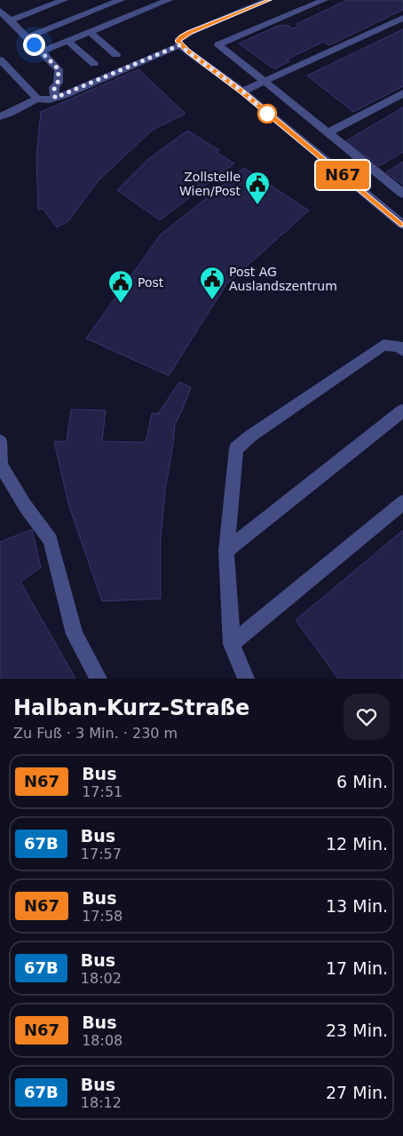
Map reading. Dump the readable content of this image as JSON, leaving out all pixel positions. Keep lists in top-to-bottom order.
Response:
{
  "places": {
    "public building": ["Zollstelle Wien/Post", "Post AG Auslandszentrum", "Post"]
  },
  "lines": ["bus line N67"],
  "page": {
    "on_map": "N67",
    "heading": ["Halban-Kurz-Straße", "Zu Fuß · 3 Min. · 230 m"],
    "list": [
      {
        "mark": "N67",
        "name": "Bus",
        "note": "17:51",
        "value": "6 Min."
      },
      {
        "mark": "67B",
        "name": "Bus",
        "note": "17:57",
        "value": "12 Min."
      },
      {
        "mark": "N67",
        "name": "Bus",
        "note": "17:58",
        "value": "13 Min."
      },
      {
        "mark": "67B",
        "name": "Bus",
        "note": "18:02",
        "value": "17 Min."
      },
      {
        "mark": "N67",
        "name": "Bus",
        "note": "18:08",
        "value": "23 Min."
      },
      {
        "mark": "67B",
        "name": "Bus",
        "note": "18:12",
        "value": "27 Min."
      }
    ]
  }
}
